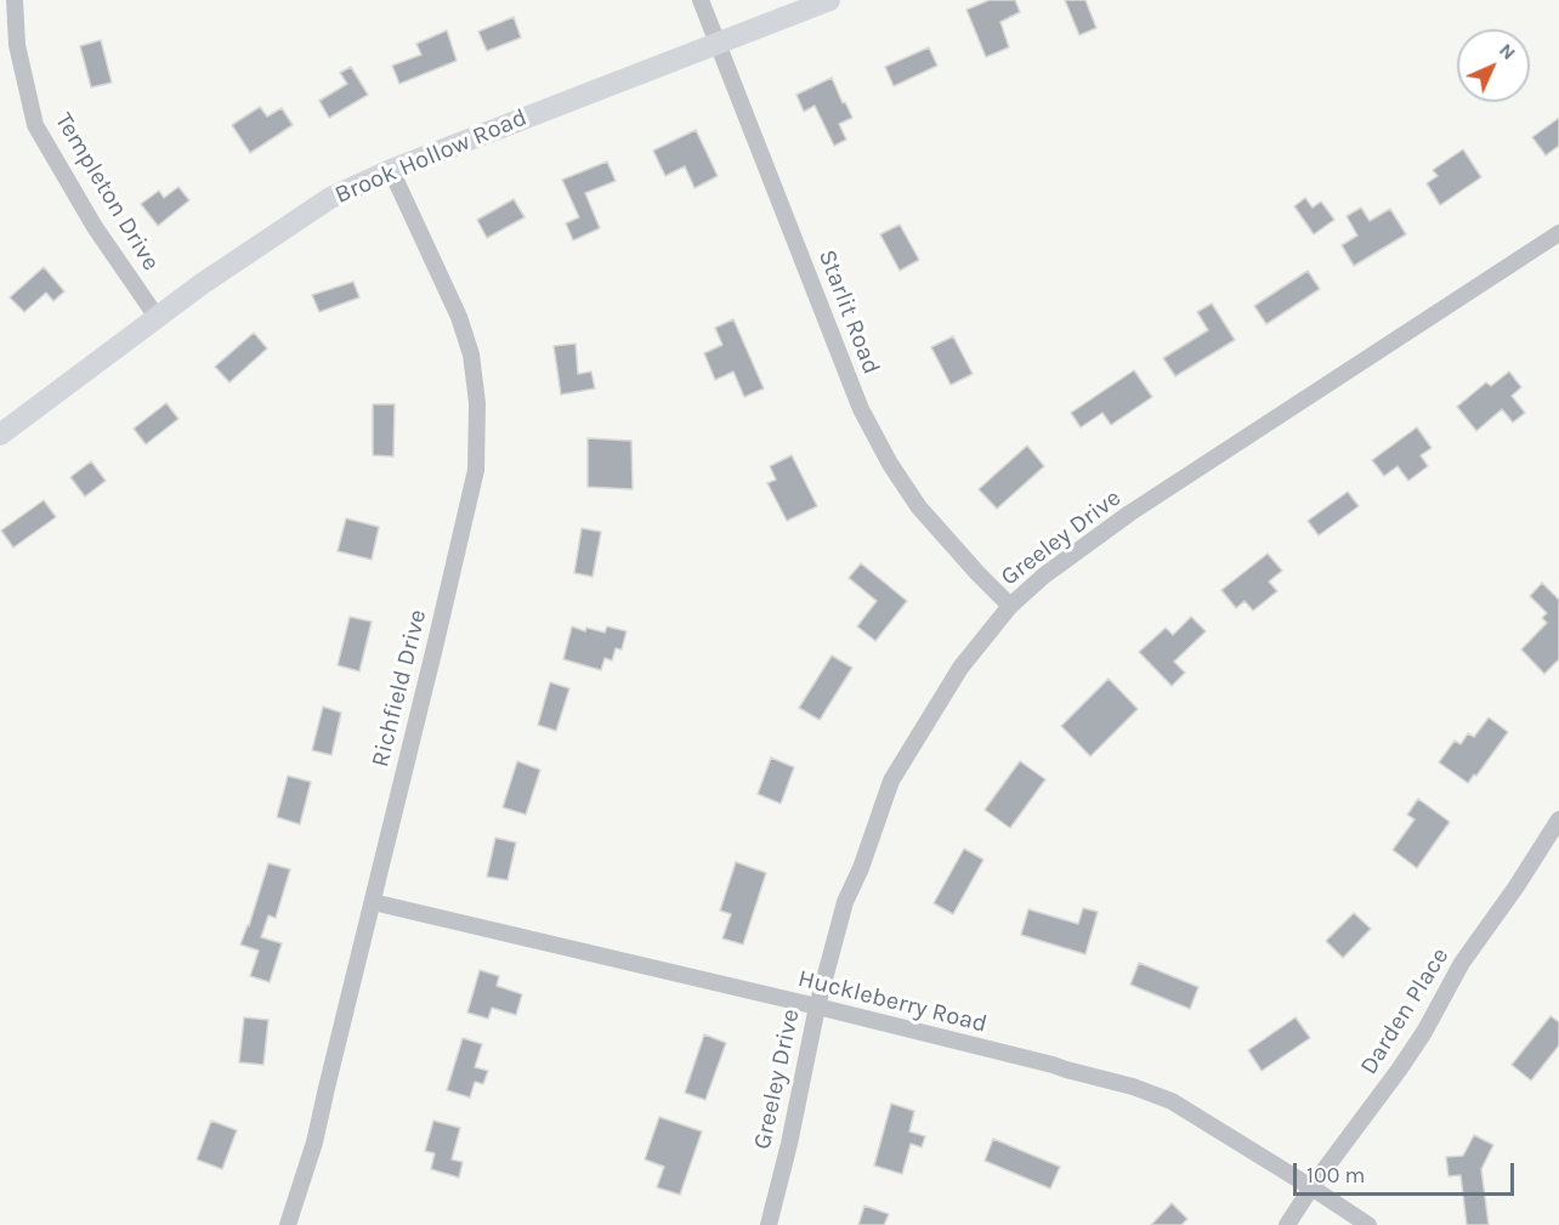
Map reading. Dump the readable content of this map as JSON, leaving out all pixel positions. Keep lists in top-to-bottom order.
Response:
{
  "streets": {
    "street": [
      "Brook Hollow Road",
      "Templeton Drive",
      "Starlit Road",
      "Greeley Drive",
      "Richfield Drive",
      "Huckleberry Road",
      "Darden Place"
    ]
  },
  "crossings": [
    ["Brook Hollow Road", "Templeton Drive"],
    ["Brook Hollow Road", "Starlit Road"],
    ["Brook Hollow Road", "Richfield Drive"],
    ["Starlit Road", "Greeley Drive"],
    ["Greeley Drive", "Huckleberry Road"],
    ["Richfield Drive", "Huckleberry Road"],
    ["Huckleberry Road", "Darden Place"]
  ],
  "scale_bar": "100 m",
  "north": "top right"
}
